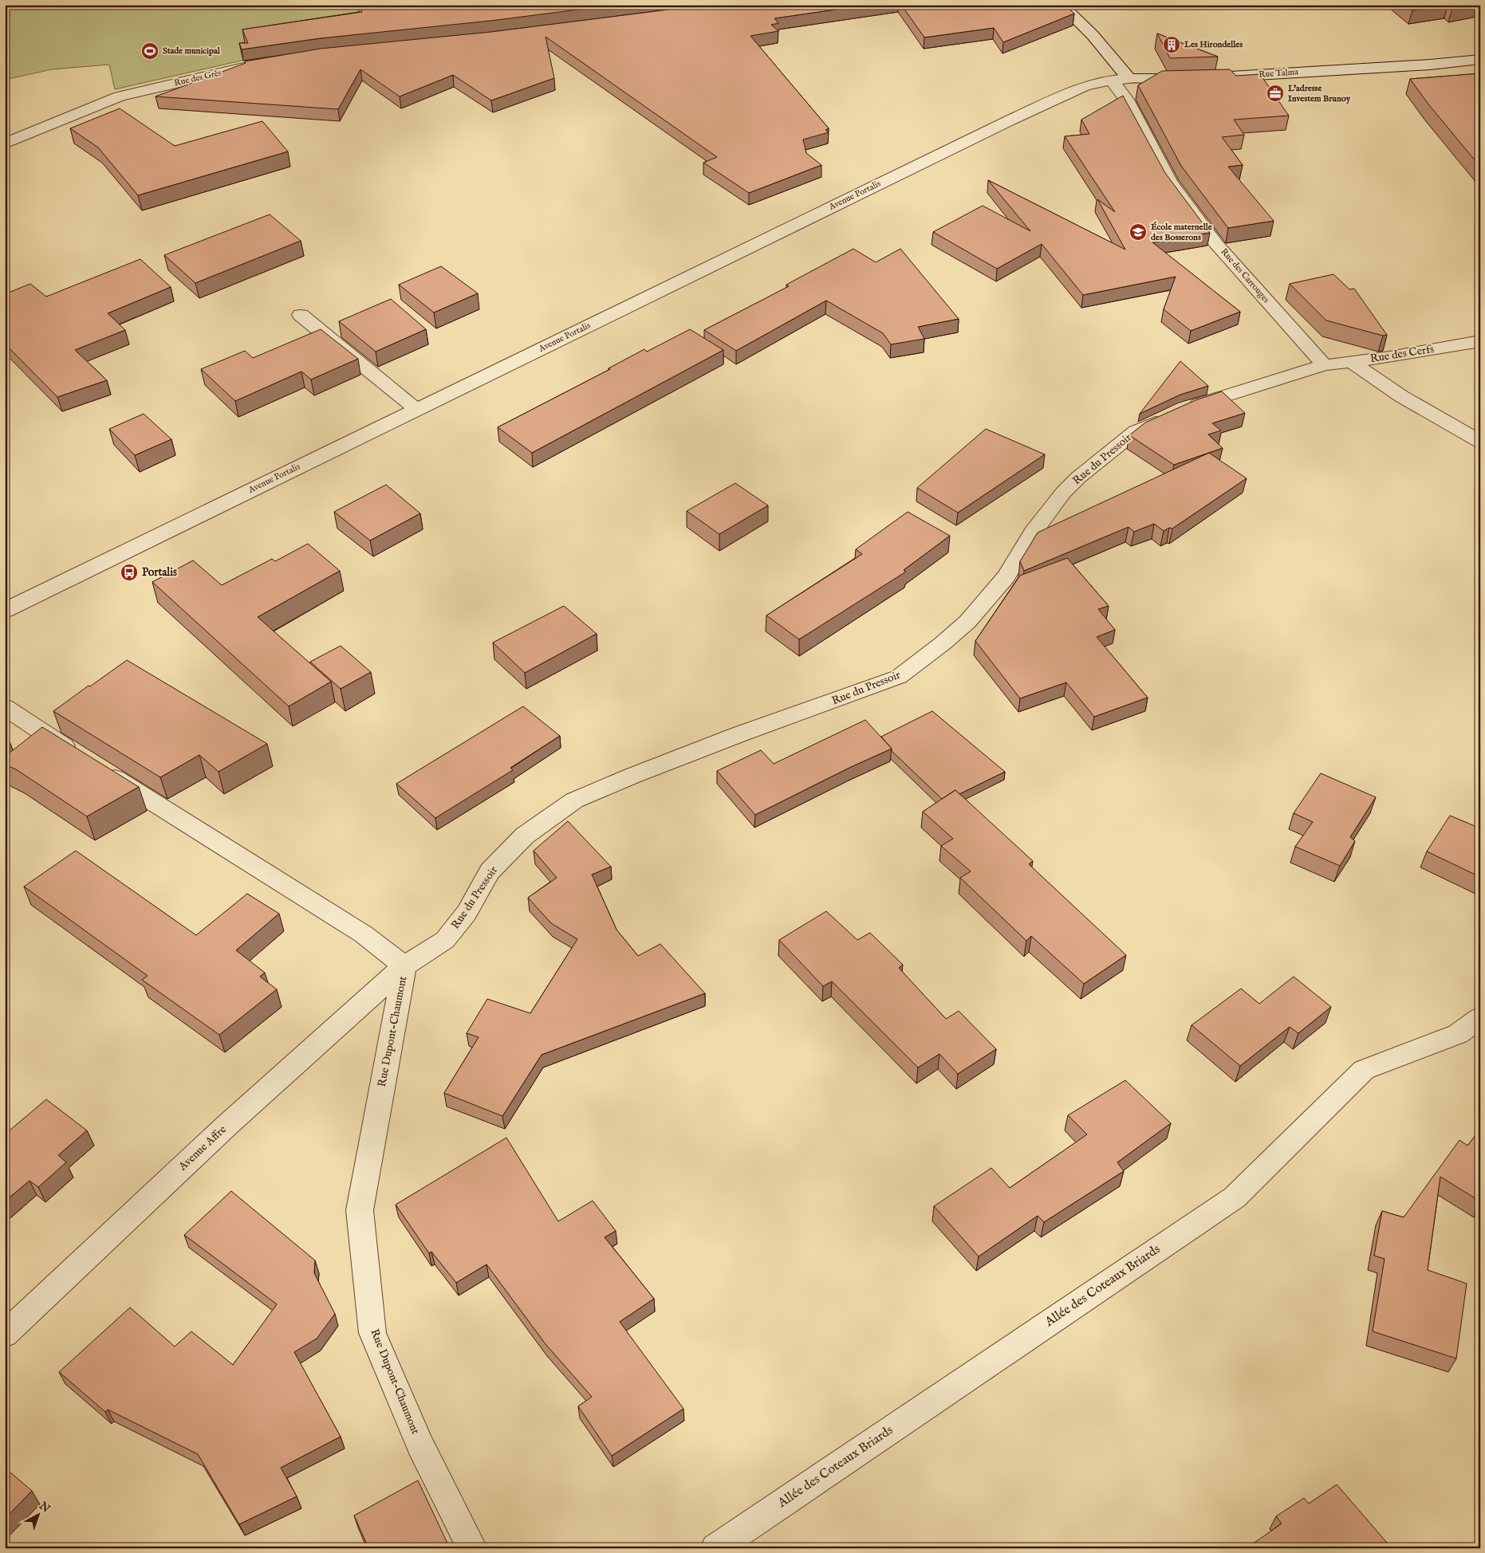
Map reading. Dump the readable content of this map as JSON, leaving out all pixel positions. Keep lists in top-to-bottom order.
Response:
{
  "streets": {
    "street": [
      "Rue Talma",
      "Rue des Grès",
      "Avenue Portalis",
      "Rue des Carrouges",
      "Rue des Cerfs",
      "Rue du Pressoir",
      "Rue Dupont-Chaumont",
      "Avenue Affre",
      "Allée des Coteaux Briards"
    ]
  },
  "crossings": [
    ["Avenue Portalis", "Rue des Carrouges"],
    ["Rue des Carrouges", "Rue des Cerfs"],
    ["Rue des Carrouges", "Rue du Pressoir"],
    ["Rue des Cerfs", "Rue du Pressoir"],
    ["Rue du Pressoir", "Rue Dupont-Chaumont"],
    ["Rue du Pressoir", "Avenue Affre"],
    ["Rue Dupont-Chaumont", "Avenue Affre"]
  ],
  "places": {
    "building": ["Les Hirondelles"],
    "sports": ["Stade municipal"],
    "office": ["L'adresse Investem Brunoy"],
    "school or university": ["École maternelle des Bosserons"],
    "bus stop": ["Portalis"]
  },
  "north": "top right"
}
